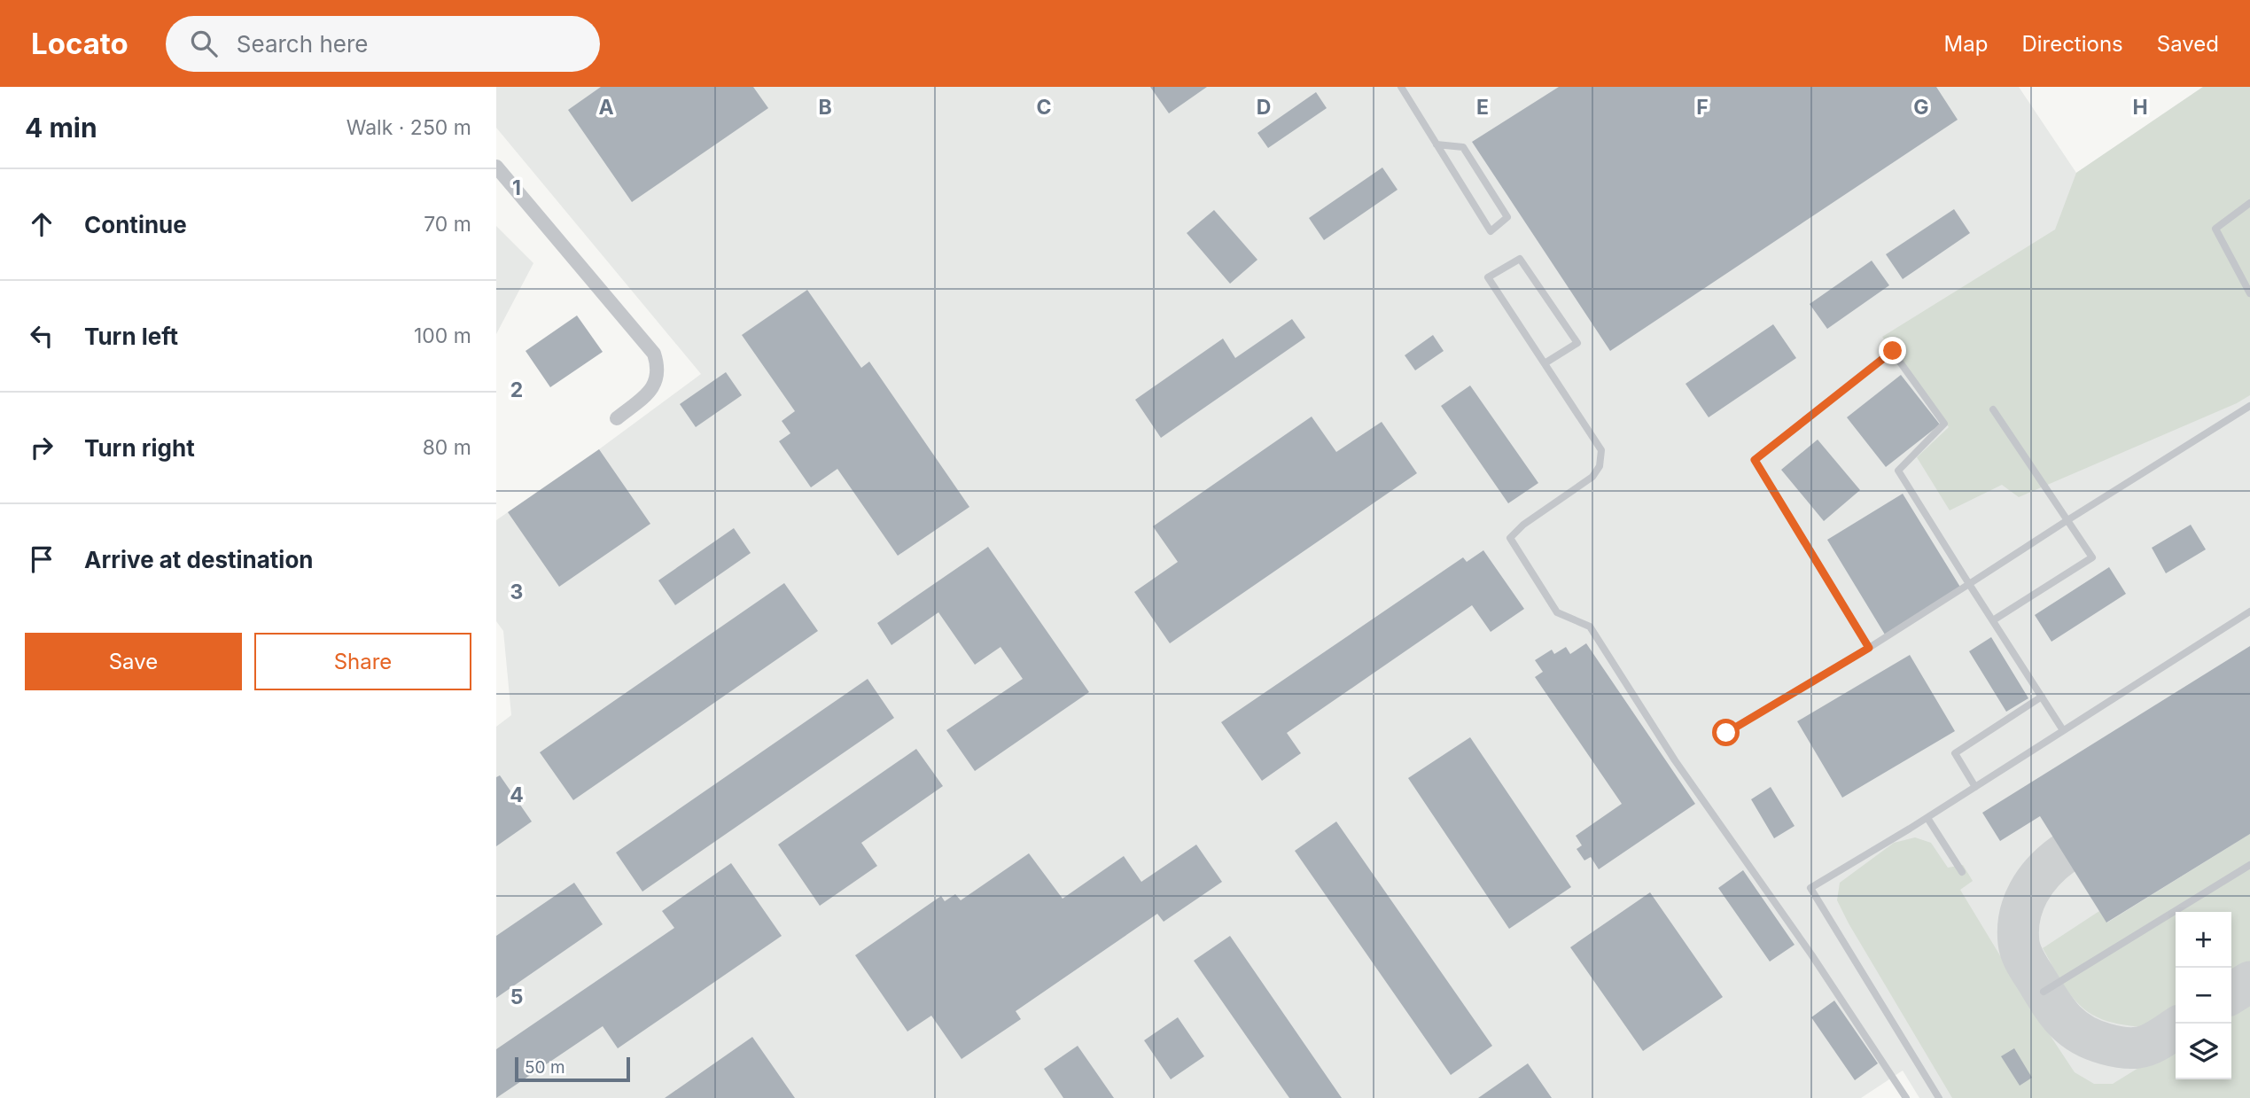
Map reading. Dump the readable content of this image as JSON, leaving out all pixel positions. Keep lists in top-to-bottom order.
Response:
{
  "scale_bar": "50 m",
  "page": {
    "header": "Locato",
    "search": "Search here",
    "nav": ["Map", "Directions", "Saved"],
    "heading": ["4 min", "Walk · 250 m"],
    "list": [
      ["Continue", "70 m"],
      ["Turn left", "100 m"],
      ["Turn right", "80 m"],
      "Arrive at destination"
    ],
    "buttons": ["Save", "Share"],
    "map_buttons": ["+", "−"],
    "scale": "50 m"
  },
  "grid": {
    "columns": [
      "A",
      "B",
      "C",
      "D",
      "E",
      "F",
      "G",
      "H"
    ],
    "rows": [
      "1",
      "2",
      "3",
      "4",
      "5"
    ]
  }
}
